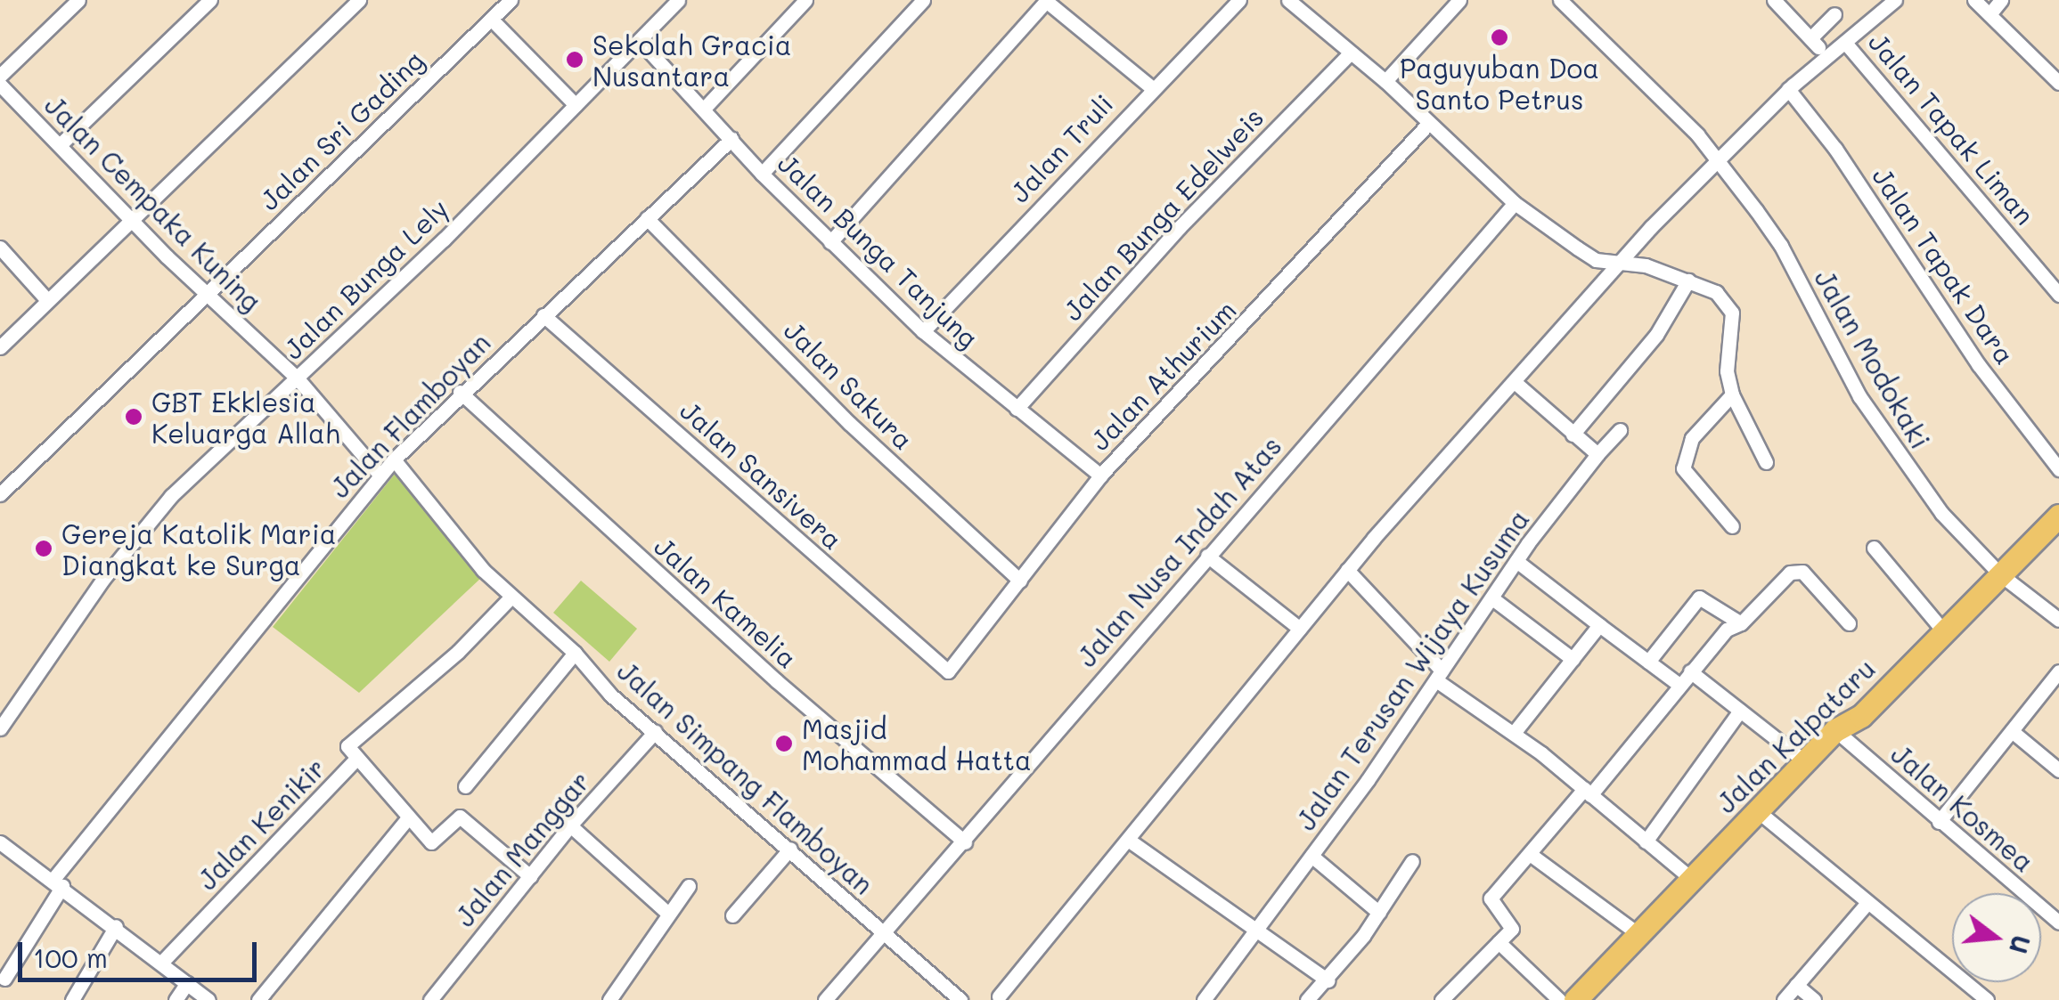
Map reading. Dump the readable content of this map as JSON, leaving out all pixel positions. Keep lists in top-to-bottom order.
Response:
{
  "streets": {
    "main road": ["Jalan Kalpataru"],
    "street": [
      "Jalan Tapak Liman",
      "Jalan Sri Gading",
      "Jalan Truli",
      "Jalan Cempaka Kuning",
      "Jalan Bunga Edelweis",
      "Jalan Bunga Tanjung",
      "Jalan Tapak Dara",
      "Jalan Bunga Lely",
      "Jalan Modokaki",
      "Jalan Athurium",
      "Jalan Sakura",
      "Jalan Flamboyan",
      "Jalan Sansivera",
      "Jalan Nusa Indah Atas",
      "Jalan Kamelia",
      "Jalan Terusan Wijaya Kusuma",
      "Jalan Simpang Flamboyan",
      "Jalan Kosmea",
      "Jalan Kenikir",
      "Jalan Manggar"
    ]
  },
  "crossings": [
    ["Jalan Sri Gading", "Jalan Cempaka Kuning"],
    ["Jalan Truli", "Jalan Bunga Tanjung"],
    ["Jalan Cempaka Kuning", "Jalan Bunga Lely"],
    ["Jalan Cempaka Kuning", "Jalan Flamboyan"],
    ["Jalan Bunga Edelweis", "Jalan Bunga Tanjung"],
    ["Jalan Bunga Tanjung", "Jalan Bunga Lely"],
    ["Jalan Bunga Tanjung", "Jalan Athurium"],
    ["Jalan Bunga Tanjung", "Jalan Flamboyan"],
    ["Jalan Modokaki", "Jalan Kalpataru"],
    ["Jalan Athurium", "Jalan Sakura"],
    ["Jalan Athurium", "Jalan Sansivera"],
    ["Jalan Sakura", "Jalan Flamboyan"],
    ["Jalan Flamboyan", "Jalan Sansivera"],
    ["Jalan Flamboyan", "Jalan Kamelia"],
    ["Jalan Flamboyan", "Jalan Simpang Flamboyan"],
    ["Jalan Nusa Indah Atas", "Jalan Kamelia"],
    ["Jalan Nusa Indah Atas", "Jalan Simpang Flamboyan"],
    ["Jalan Kalpataru", "Jalan Kosmea"],
    ["Jalan Simpang Flamboyan", "Jalan Manggar"]
  ],
  "places": [
    "Paguyuban Doa Santo Petrus",
    "Sekolah Gracia Nusantara",
    "GBT Ekklesia Keluarga Allah",
    "Gereja Katolik Maria Diangkat ke Surga",
    "Masjid Mohammad Hatta"
  ],
  "scale_bar": "100 m",
  "north": "right"
}
